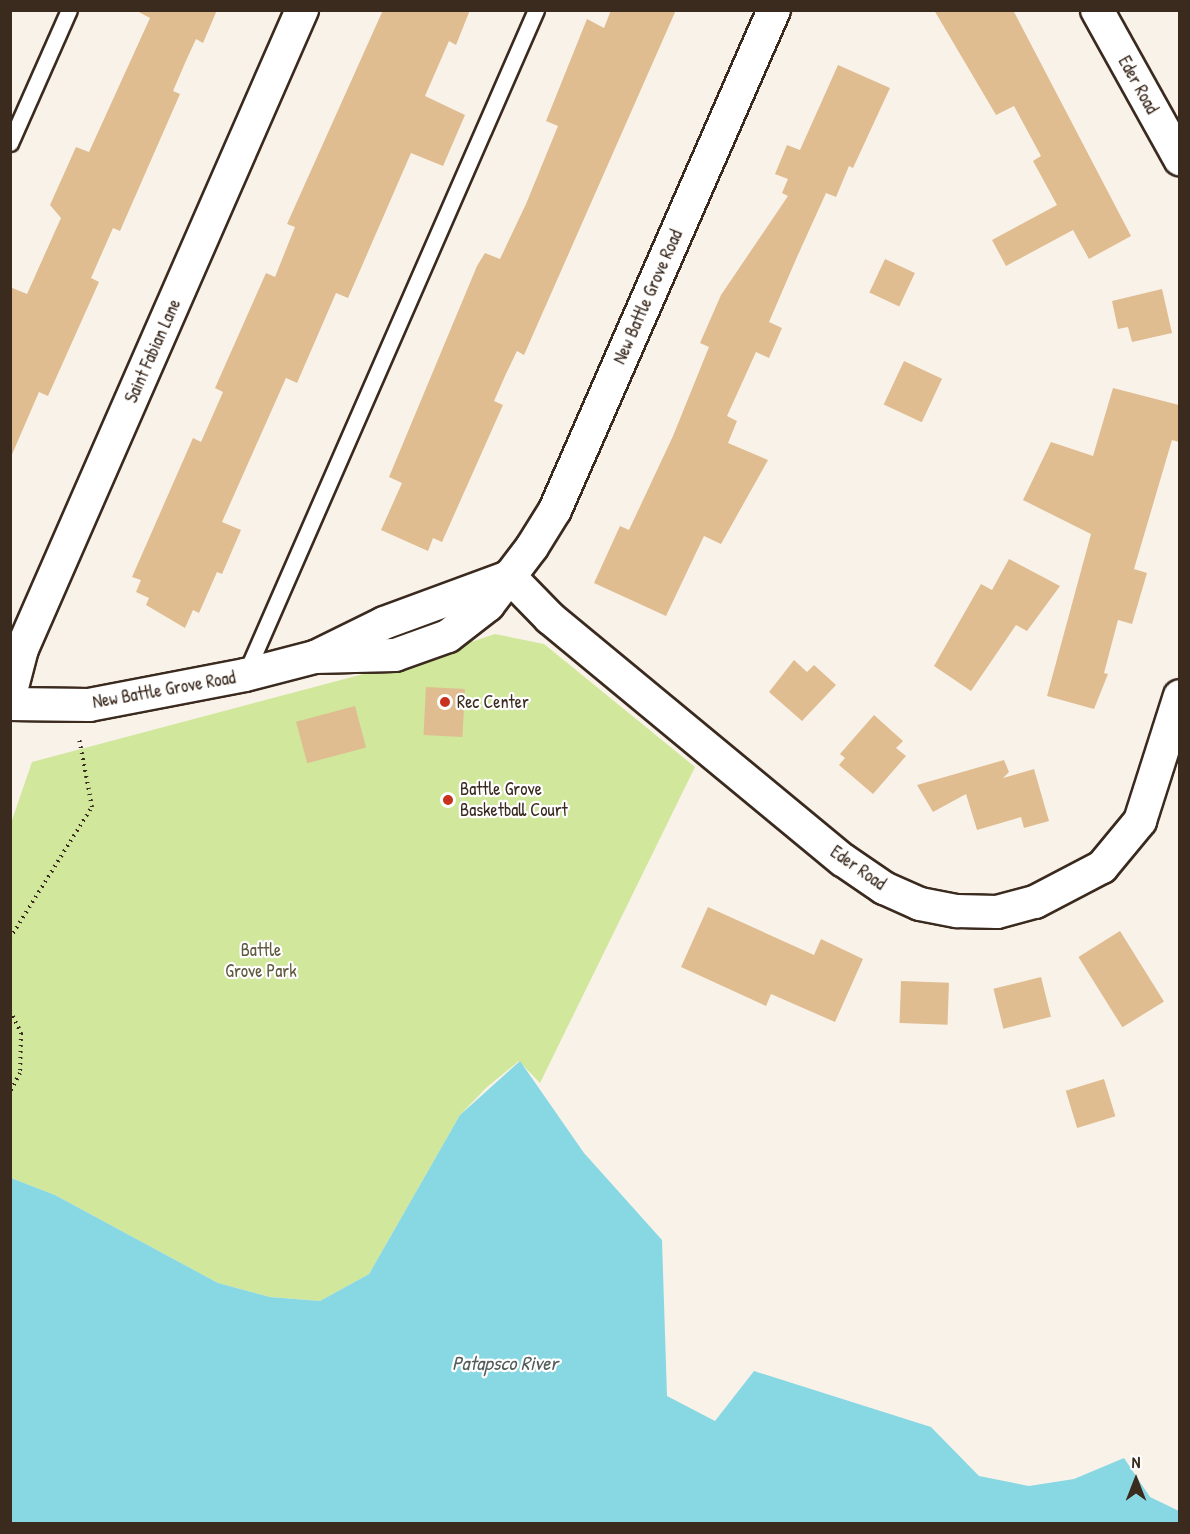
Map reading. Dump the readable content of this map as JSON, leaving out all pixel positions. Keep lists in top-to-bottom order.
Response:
{
  "streets": {
    "street": ["Eder Road", "New Battle Grove Road", "Saint Fabian Lane"]
  },
  "crossings": [
    ["Eder Road", "New Battle Grove Road"]
  ],
  "water": ["Patapsco River"],
  "parks": ["Battle Grove Park"],
  "places": ["Rec Center", "Battle Grove Basketball Court"],
  "north": "top"
}
